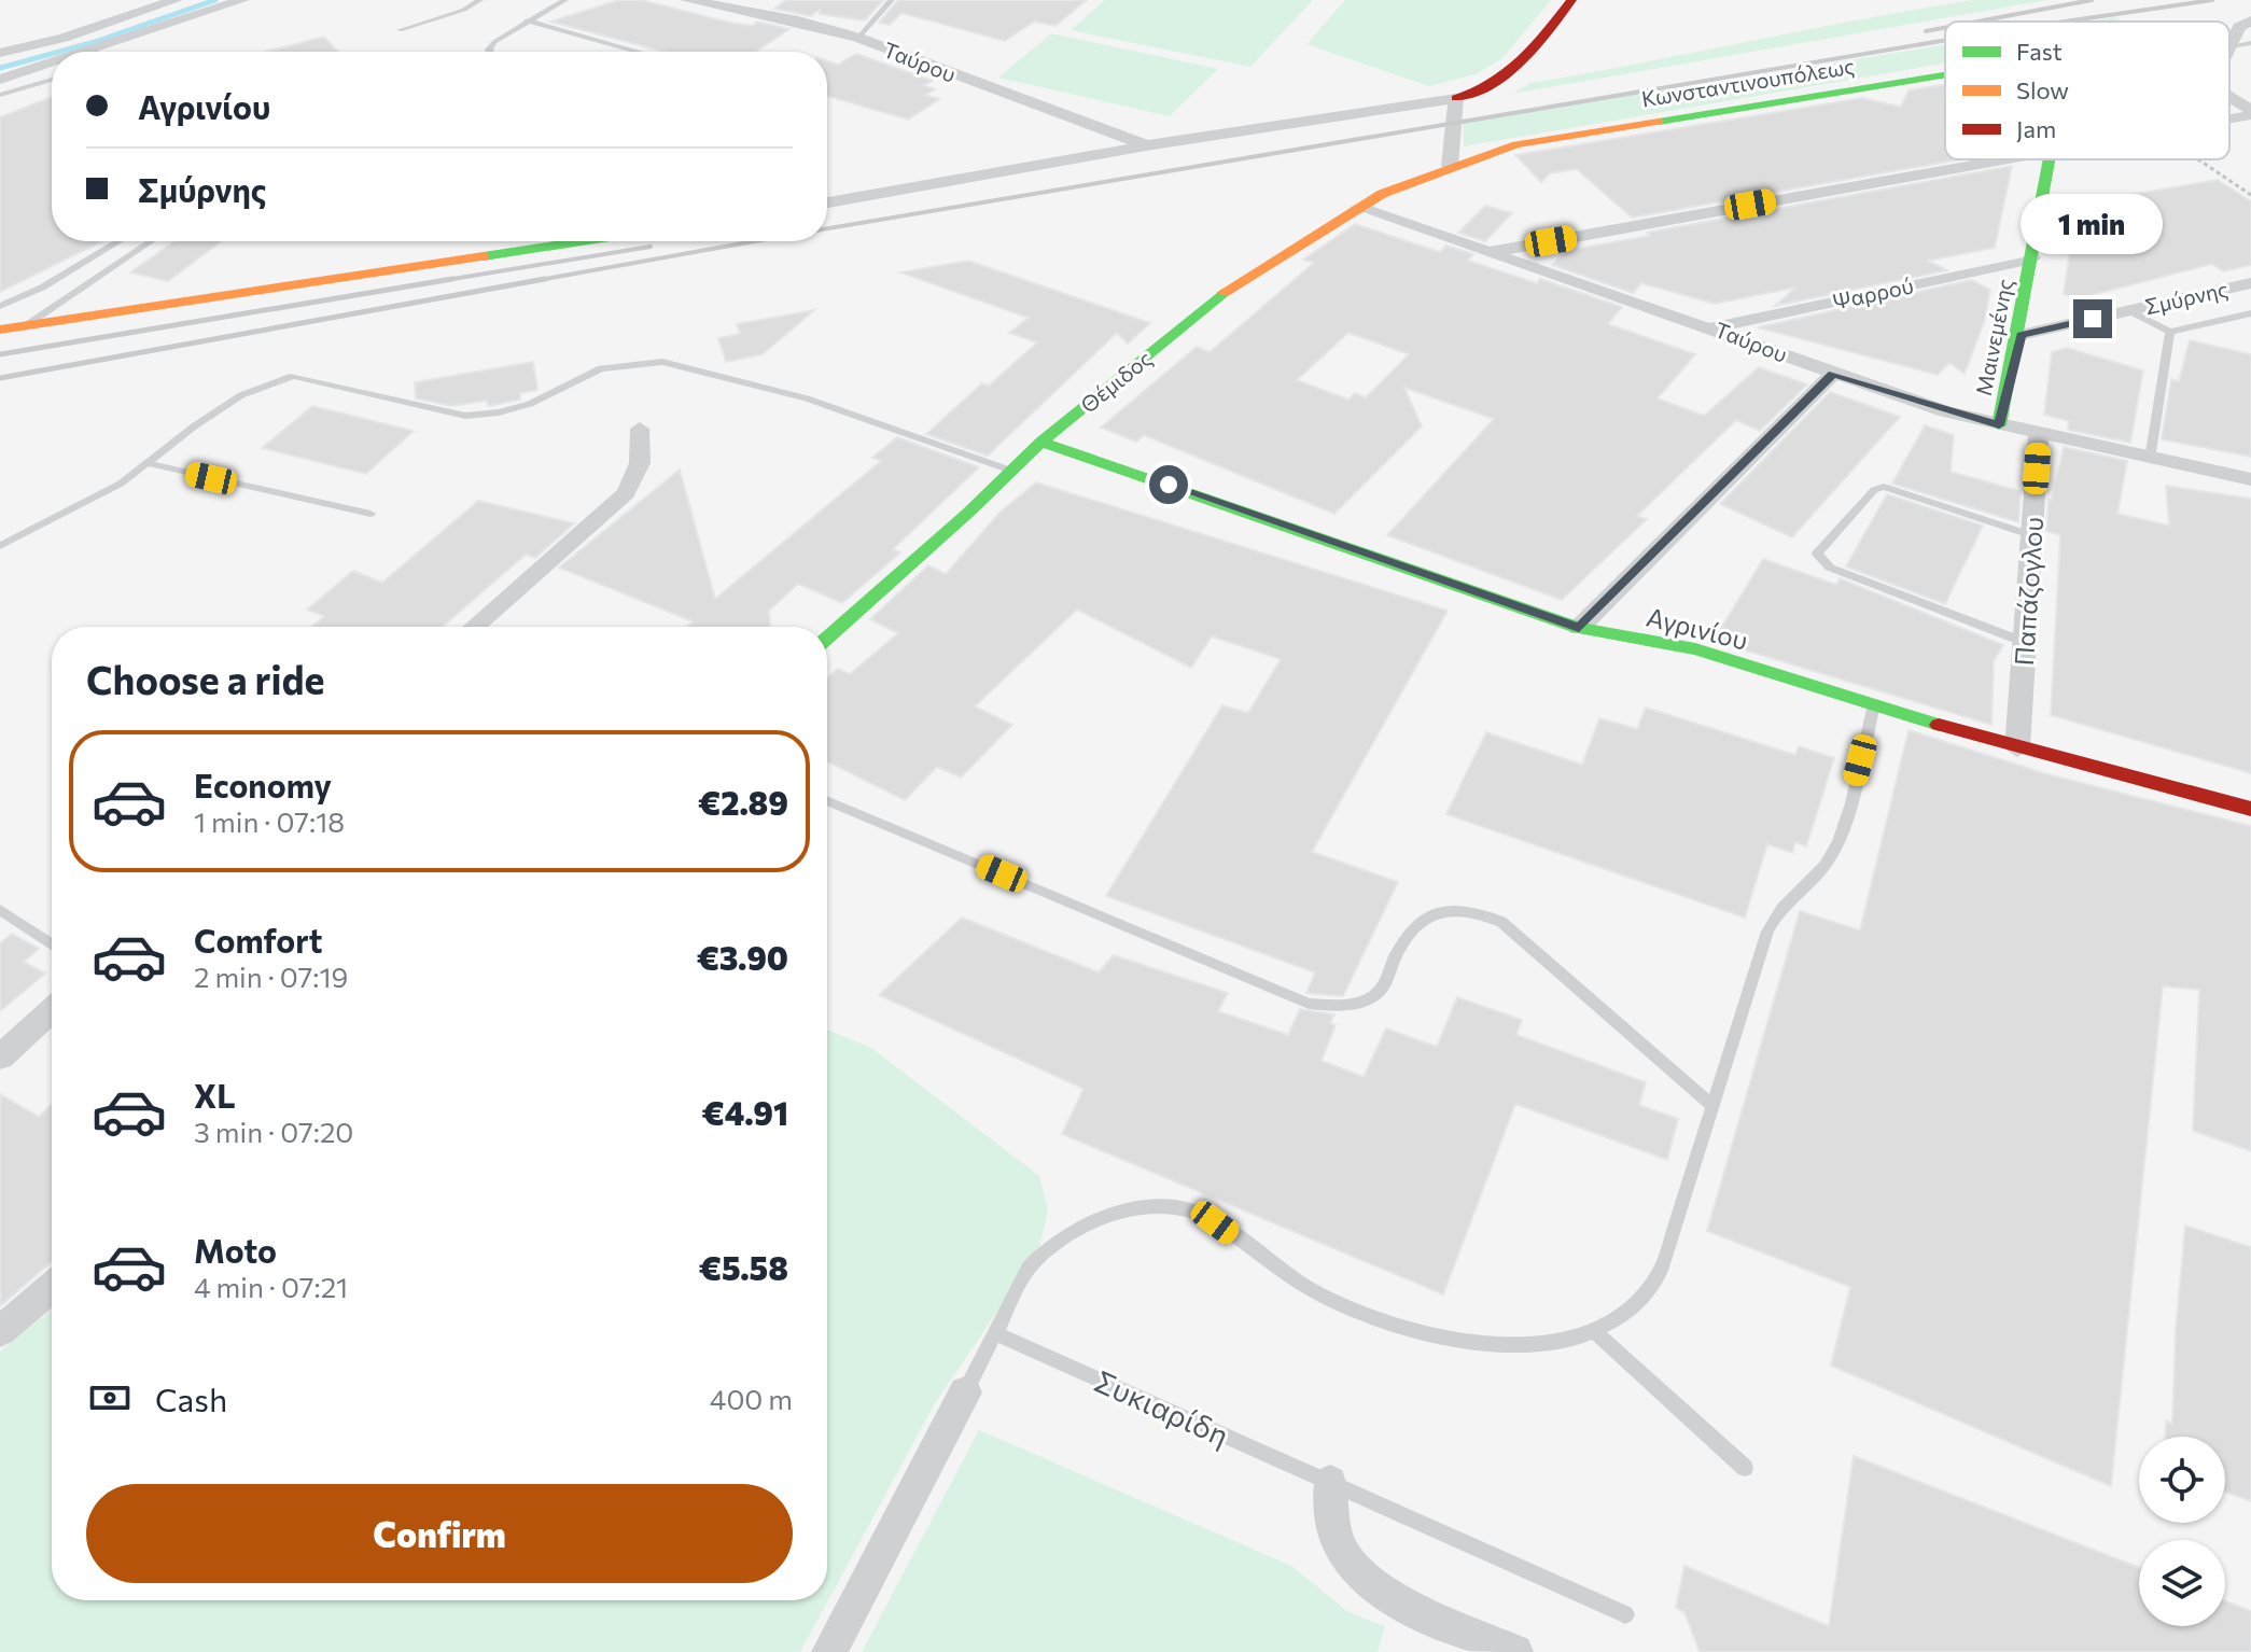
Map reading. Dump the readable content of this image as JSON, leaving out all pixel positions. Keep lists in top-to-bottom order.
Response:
{
  "streets": {
    "street": [
      "Ταύρου",
      "Κωνσταντινουπόλεως",
      "Ψαρρού",
      "Σμύρνης",
      "Μαινεμένης",
      "Θέμιδος",
      "Παπάζογλου",
      "Αγρινίου"
    ],
    "lane": ["Συκιαρίδη"]
  },
  "crossings": [
    ["Ταύρου", "Ψαρρού"],
    ["Ταύρου", "Μαινεμένης"],
    ["Ταύρου", "Θέμιδος"],
    ["Ταύρου", "Παπάζογλου"],
    ["Κωνσταντινουπόλεως", "Θέμιδος"],
    ["Ψαρρού", "Μαινεμένης"],
    ["Σμύρνης", "Μαινεμένης"],
    ["Θέμιδος", "Αγρινίου"],
    ["Παπάζογλου", "Αγρινίου"]
  ],
  "legend": ["Fast", "Slow", "Jam"],
  "page": {
    "banner": ["Αγρινίου", "Σμύρνης"],
    "bubble": "1 min",
    "heading": "Choose a ride",
    "list": [
      {
        "name": "Economy",
        "note": "1 min · 07:18",
        "value": "€2.89"
      },
      {
        "name": "Comfort",
        "note": "2 min · 07:19",
        "value": "€3.90"
      },
      {
        "name": "XL",
        "note": "3 min · 07:20",
        "value": "€4.91"
      },
      {
        "name": "Moto",
        "note": "4 min · 07:21",
        "value": "€5.58"
      }
    ],
    "pay": ["Cash", "400 m"],
    "buttons": "Confirm"
  }
}
